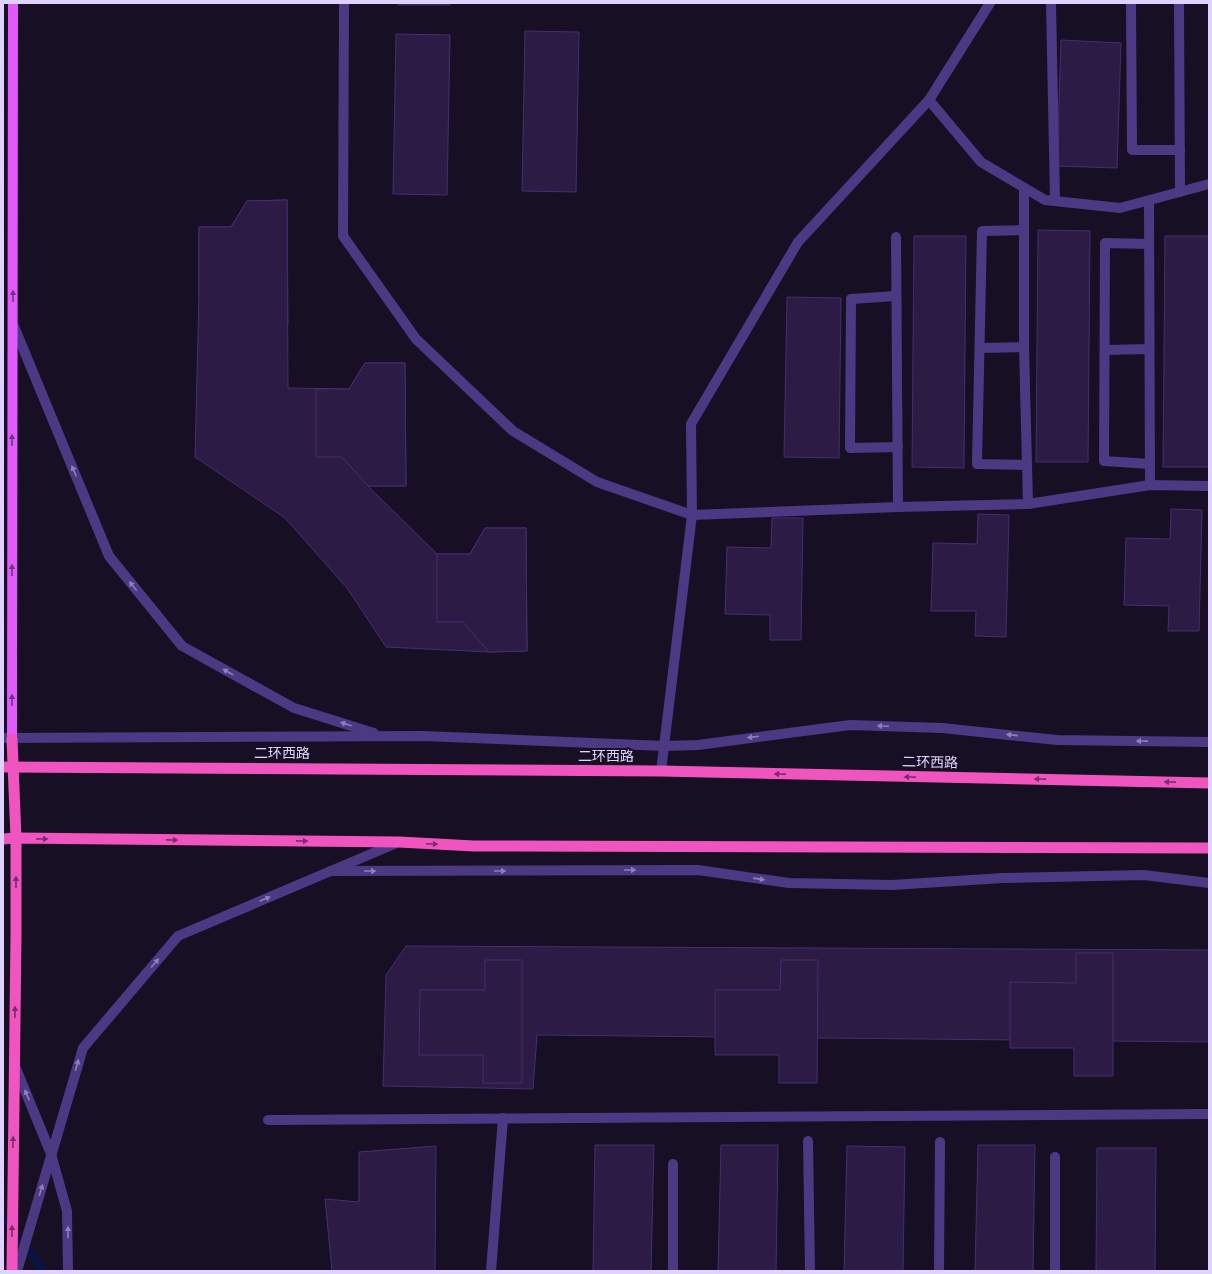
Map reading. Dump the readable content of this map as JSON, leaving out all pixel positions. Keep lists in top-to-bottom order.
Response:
{
  "streets": {
    "highway": ["二环西路"]
  }
}
